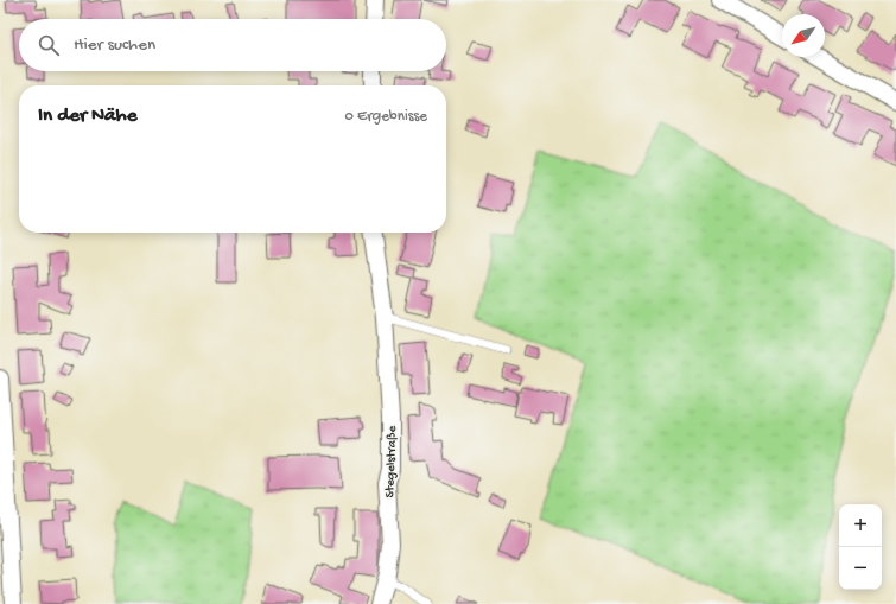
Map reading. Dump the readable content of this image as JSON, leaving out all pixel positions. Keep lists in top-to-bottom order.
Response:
{
  "streets": {
    "street": ["Stegelstraße"]
  },
  "north": "bottom left",
  "page": {
    "search": "Hier suchen",
    "heading": ["In der Nähe", "0 Ergebnisse"],
    "map_buttons": ["+", "−"]
  }
}
